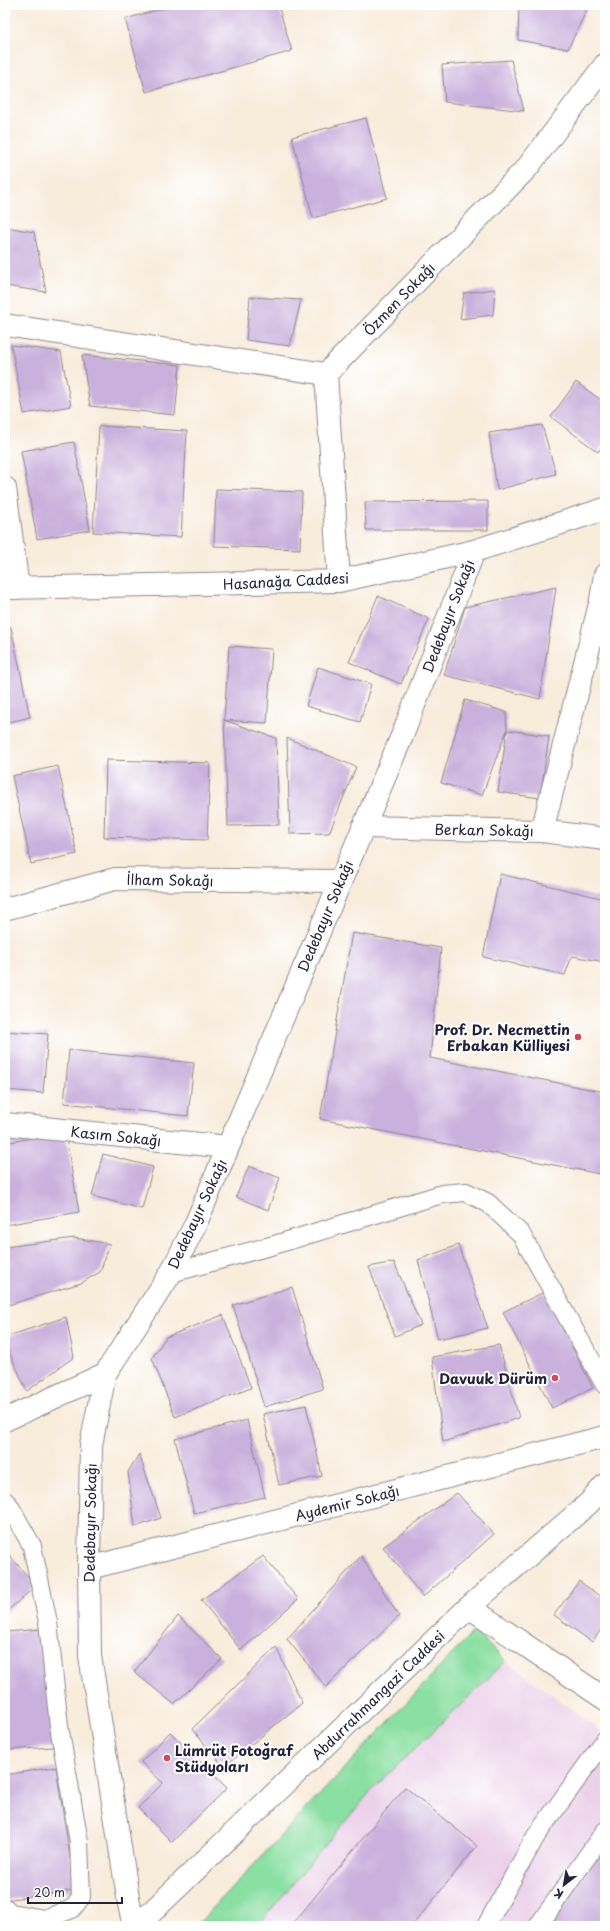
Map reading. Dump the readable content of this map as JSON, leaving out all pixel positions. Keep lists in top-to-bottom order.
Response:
{
  "streets": {
    "street": [
      "Özmen Sokağı",
      "Hasanağa Caddesi",
      "Dedebayır Sokağı",
      "Berkan Sokağı",
      "İlham Sokağı",
      "Kasım Sokağı",
      "Aydemir Sokağı",
      "Abdurrahmangazi Caddesi"
    ]
  },
  "crossings": [
    ["Hasanağa Caddesi", "Dedebayır Sokağı"],
    ["Dedebayır Sokağı", "Berkan Sokağı"],
    ["Dedebayır Sokağı", "İlham Sokağı"],
    ["Dedebayır Sokağı", "Kasım Sokağı"],
    ["Dedebayır Sokağı", "Aydemir Sokağı"],
    ["Dedebayır Sokağı", "Abdurrahmangazi Caddesi"]
  ],
  "places": ["Prof. Dr. Necmettin Erbakan Külliyesi", "Davuuk Dürüm", "Lümrüt Fotoğraf Stüdyoları"],
  "scale_bar": "20 m",
  "north": "bottom left"
}
